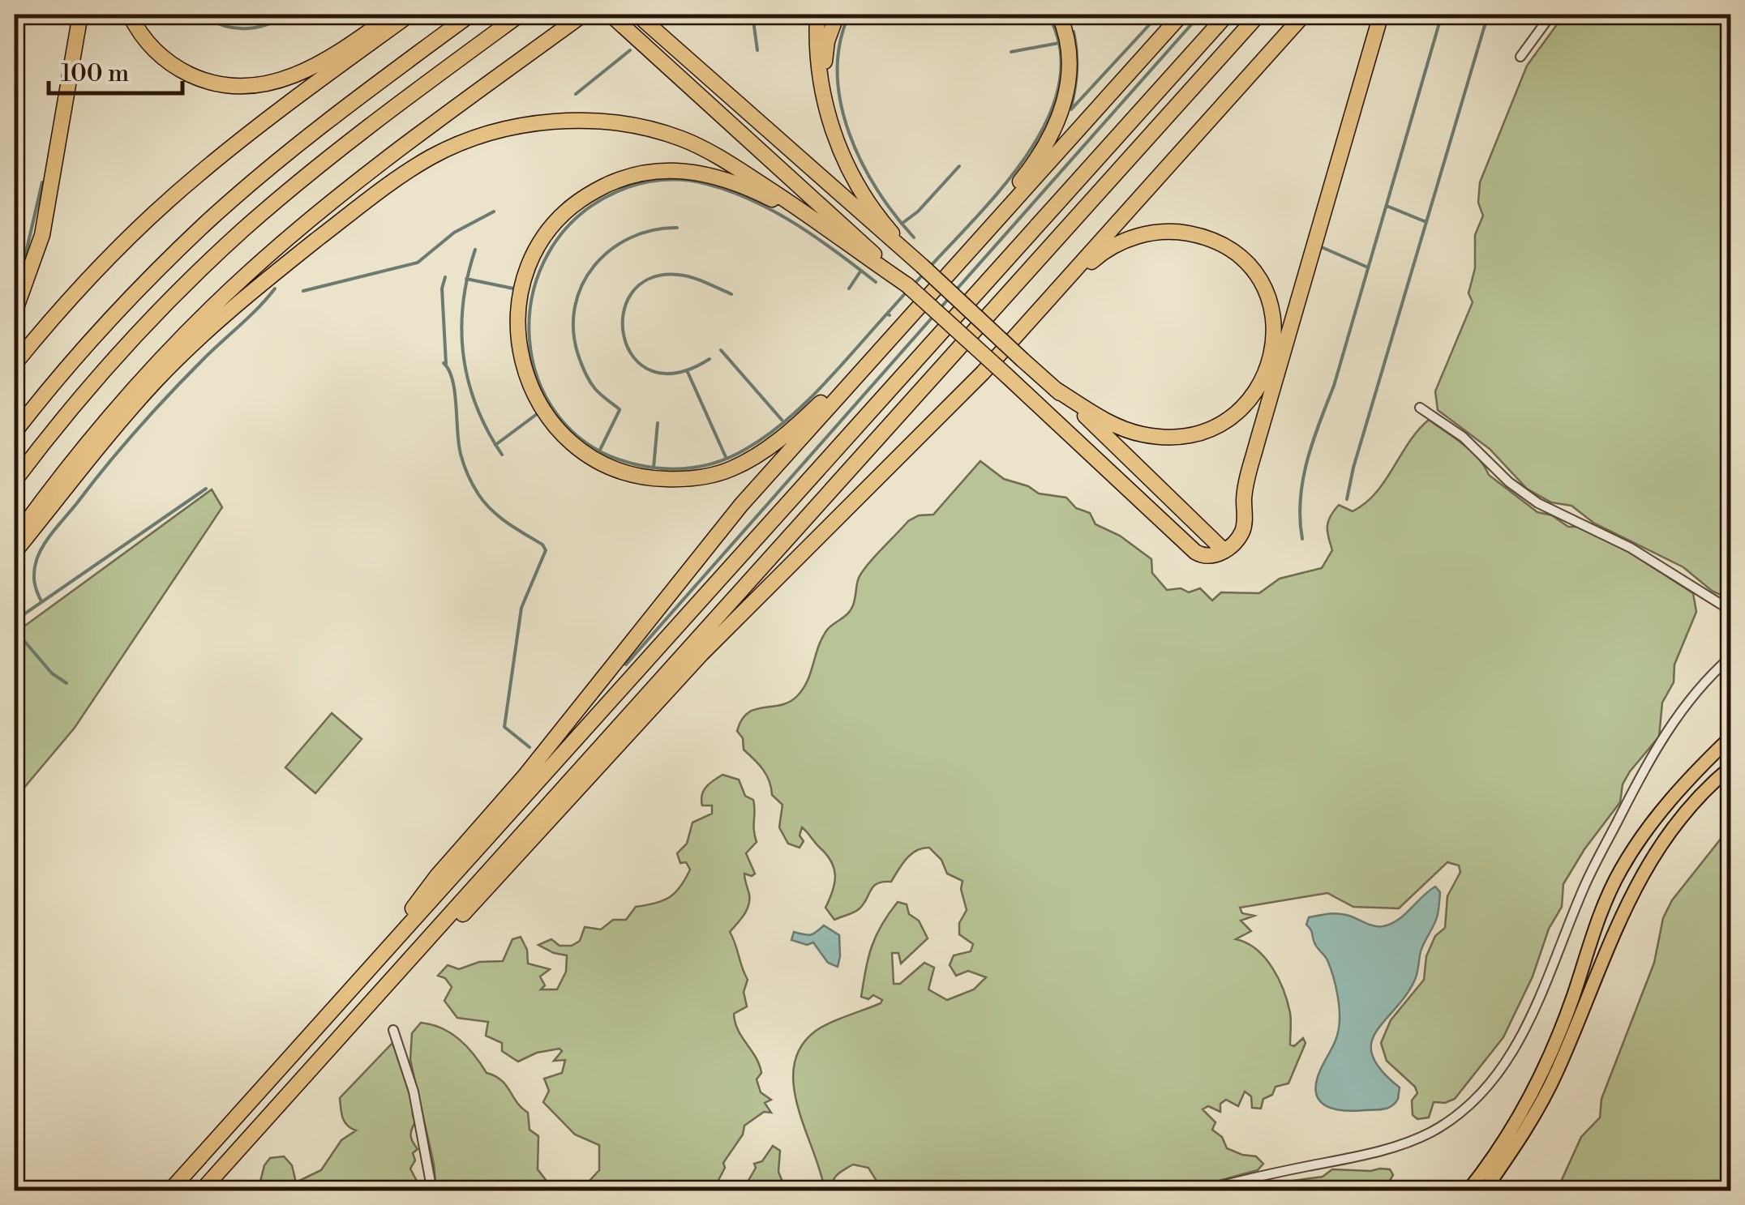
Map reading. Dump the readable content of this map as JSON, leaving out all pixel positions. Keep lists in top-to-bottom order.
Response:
{
  "scale_bar": "100 m"
}
